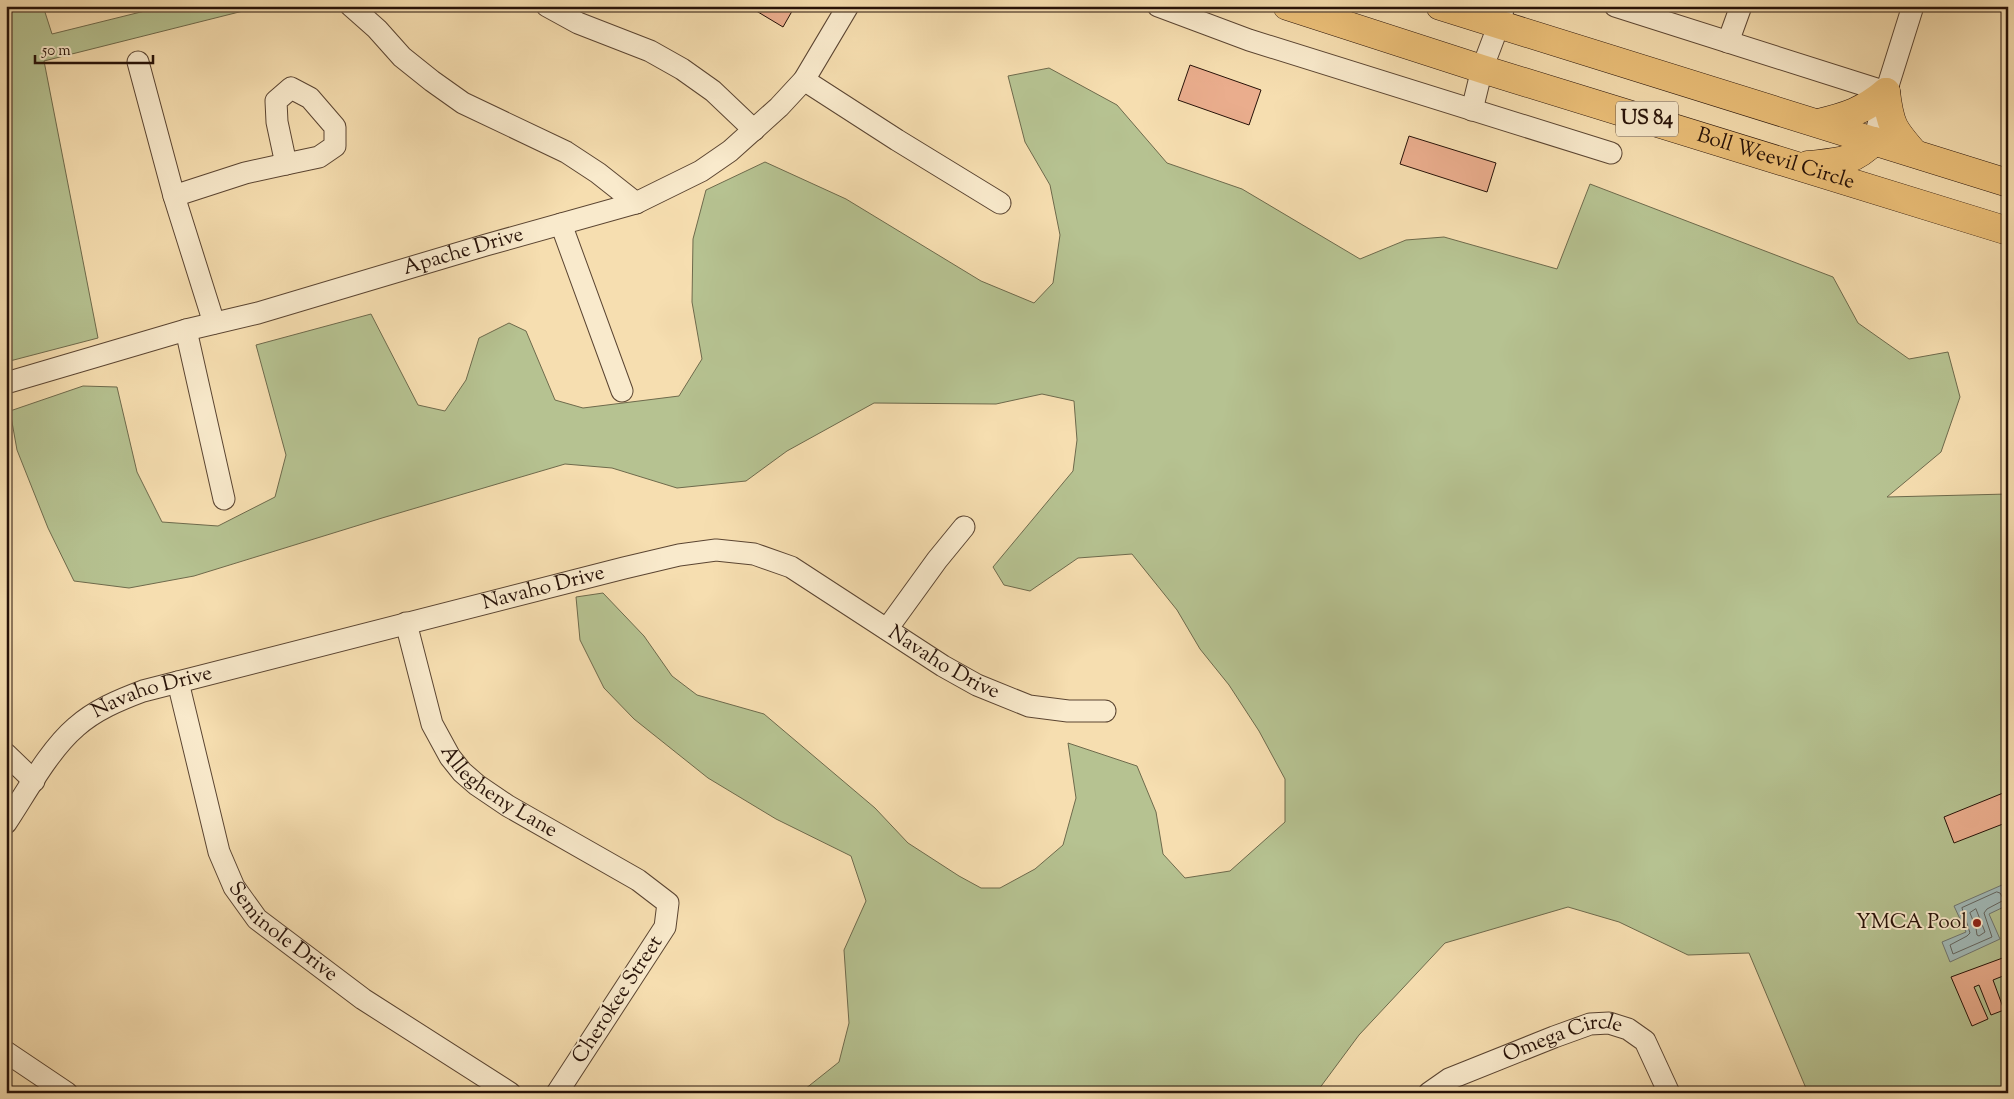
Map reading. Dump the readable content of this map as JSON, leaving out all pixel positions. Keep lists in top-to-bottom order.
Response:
{
  "streets": {
    "highway": ["US 84", "Boll Weevil Circle"],
    "street": [
      "Apache Drive",
      "Navaho Drive",
      "Allegheny Lane",
      "Seminole Drive",
      "Cherokee Street",
      "Omega Circle"
    ]
  },
  "crossings": [
    ["Navaho Drive", "Allegheny Lane"],
    ["Navaho Drive", "Seminole Drive"],
    ["Allegheny Lane", "Cherokee Street"]
  ],
  "places": ["YMCA Pool"],
  "scale_bar": "50 m"
}
